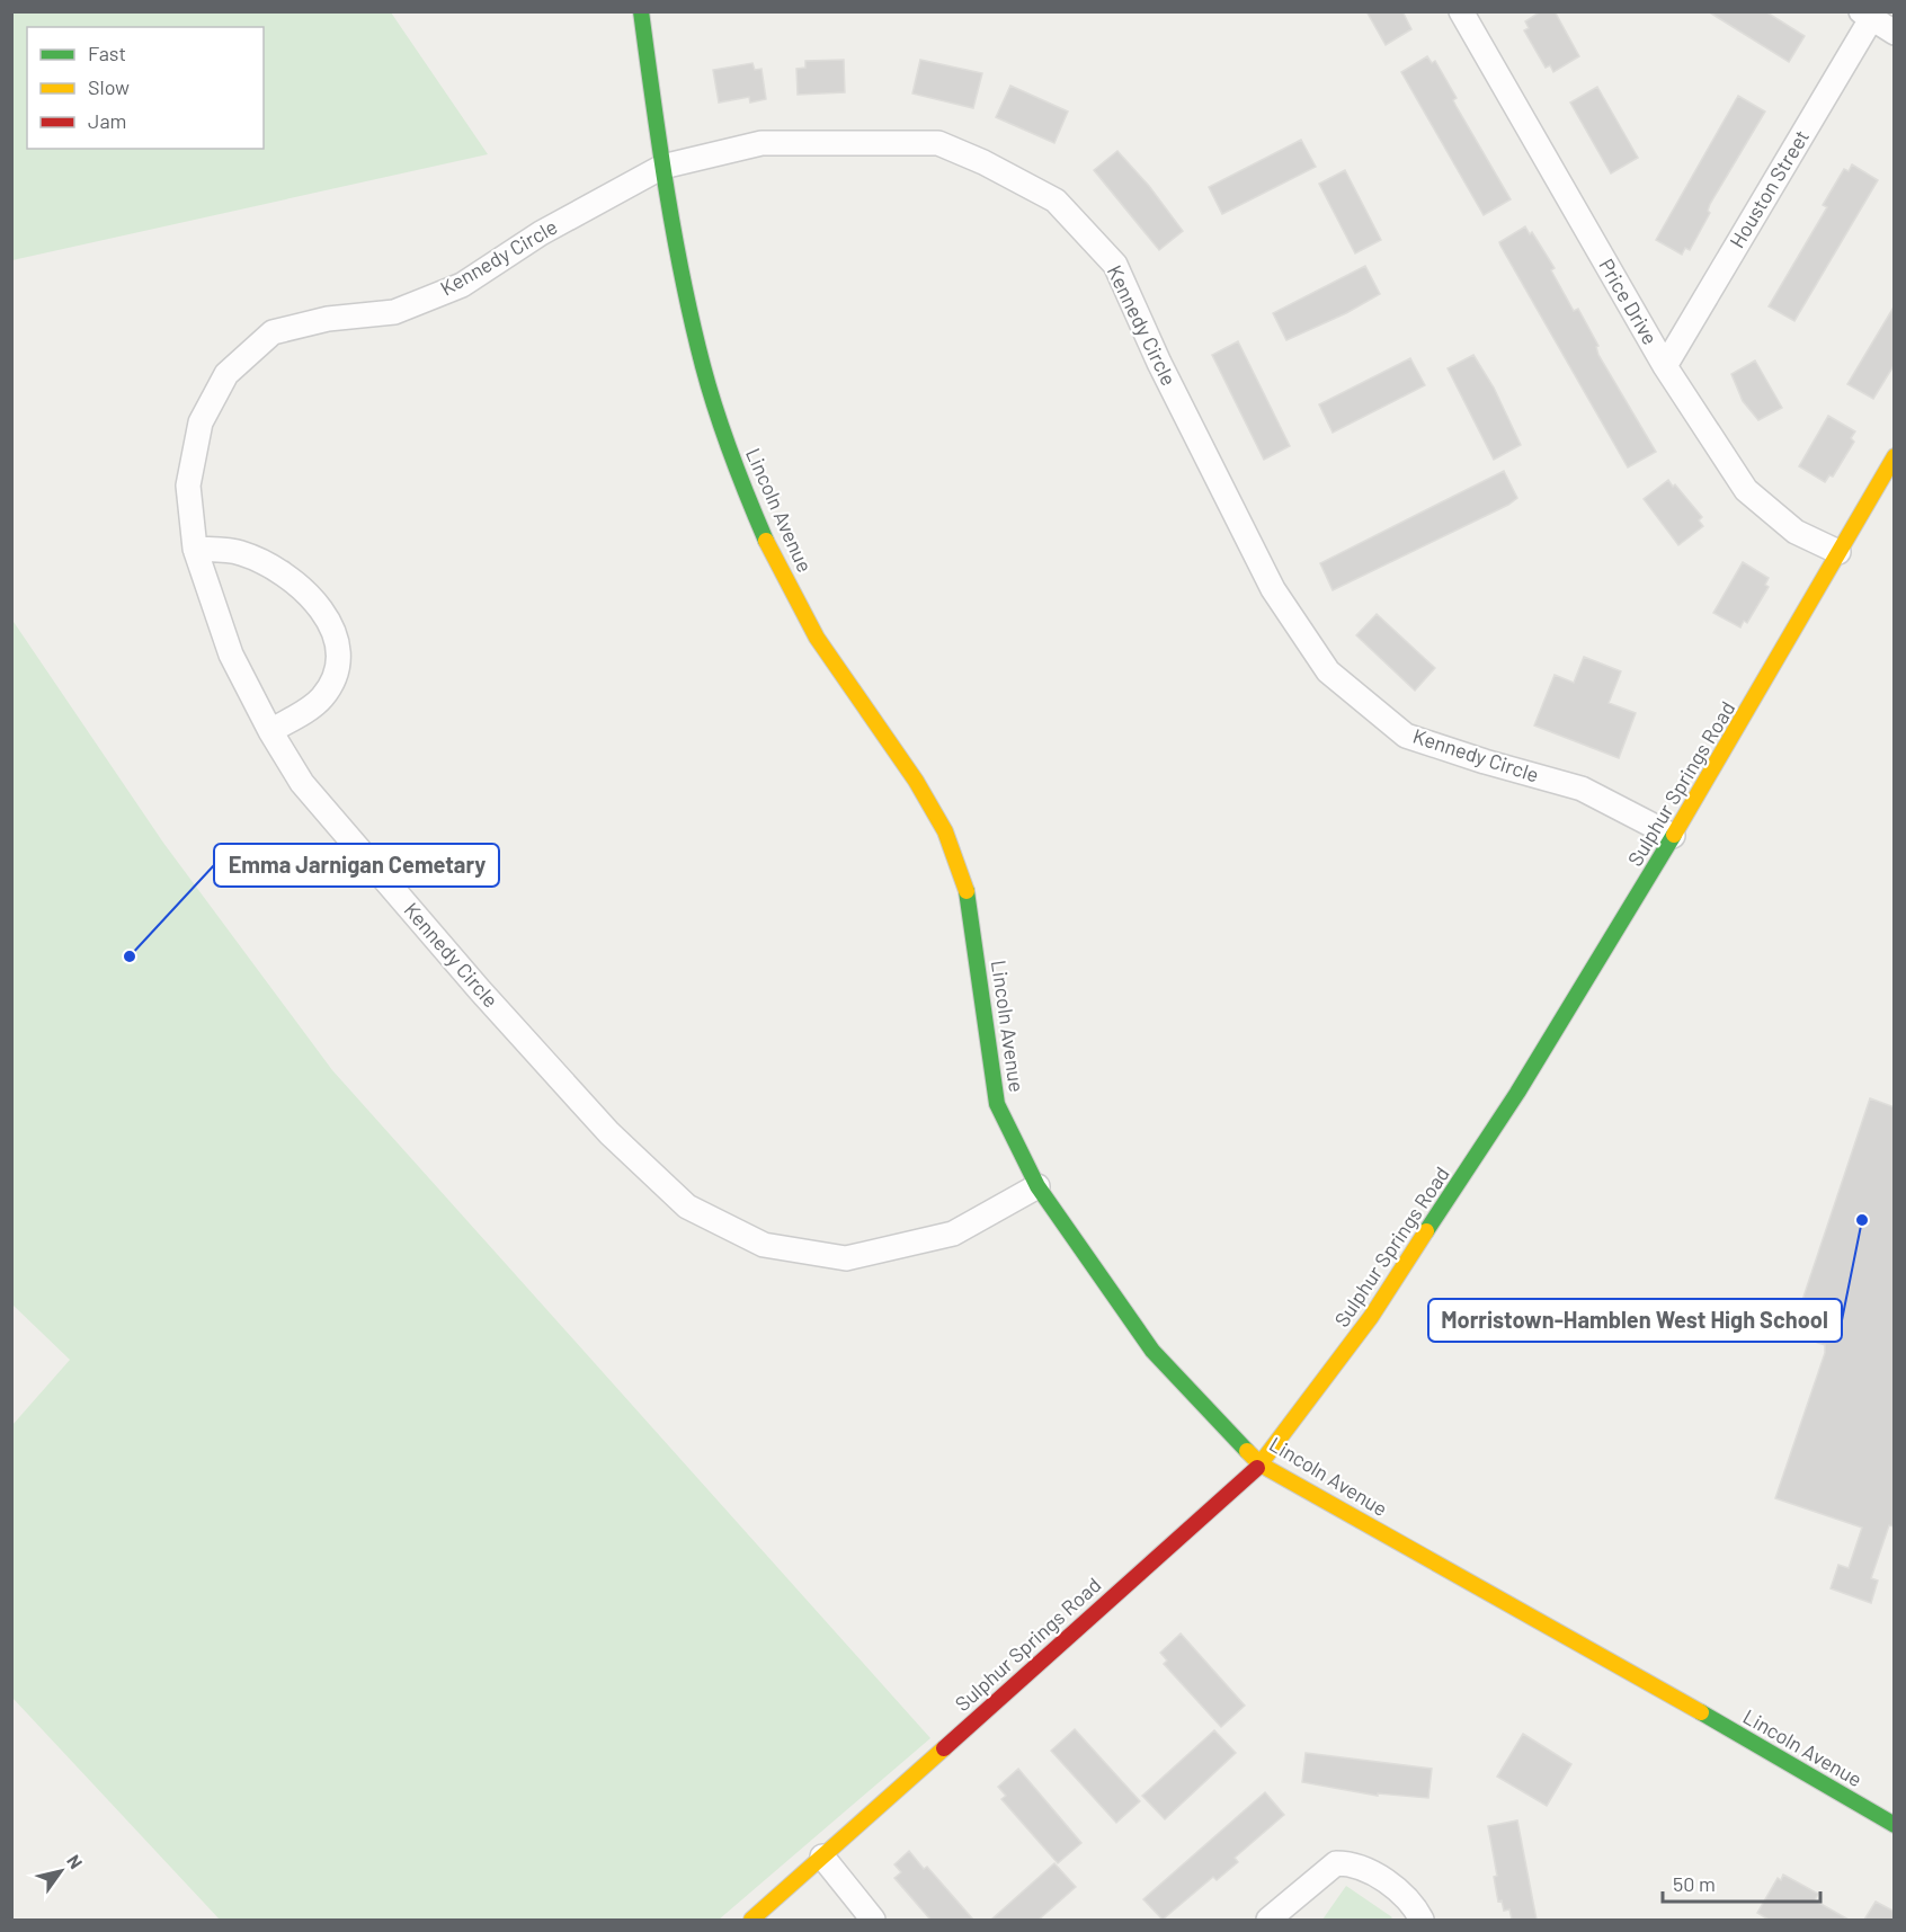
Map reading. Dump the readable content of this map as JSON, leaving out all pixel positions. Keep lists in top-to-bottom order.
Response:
{
  "streets": {
    "street": [
      "Houston Street",
      "Kennedy Circle",
      "Price Drive",
      "Lincoln Avenue",
      "Sulphur Springs Road"
    ]
  },
  "crossings": [
    ["Houston Street", "Price Drive"],
    ["Kennedy Circle", "Lincoln Avenue"],
    ["Kennedy Circle", "Sulphur Springs Road"],
    ["Price Drive", "Sulphur Springs Road"],
    ["Lincoln Avenue", "Sulphur Springs Road"]
  ],
  "places": ["Emma Jarnigan Cemetary", "Morristown-Hamblen West High School"],
  "legend": ["Fast", "Slow", "Jam"],
  "scale_bar": "50 m",
  "north": "top right"
}
